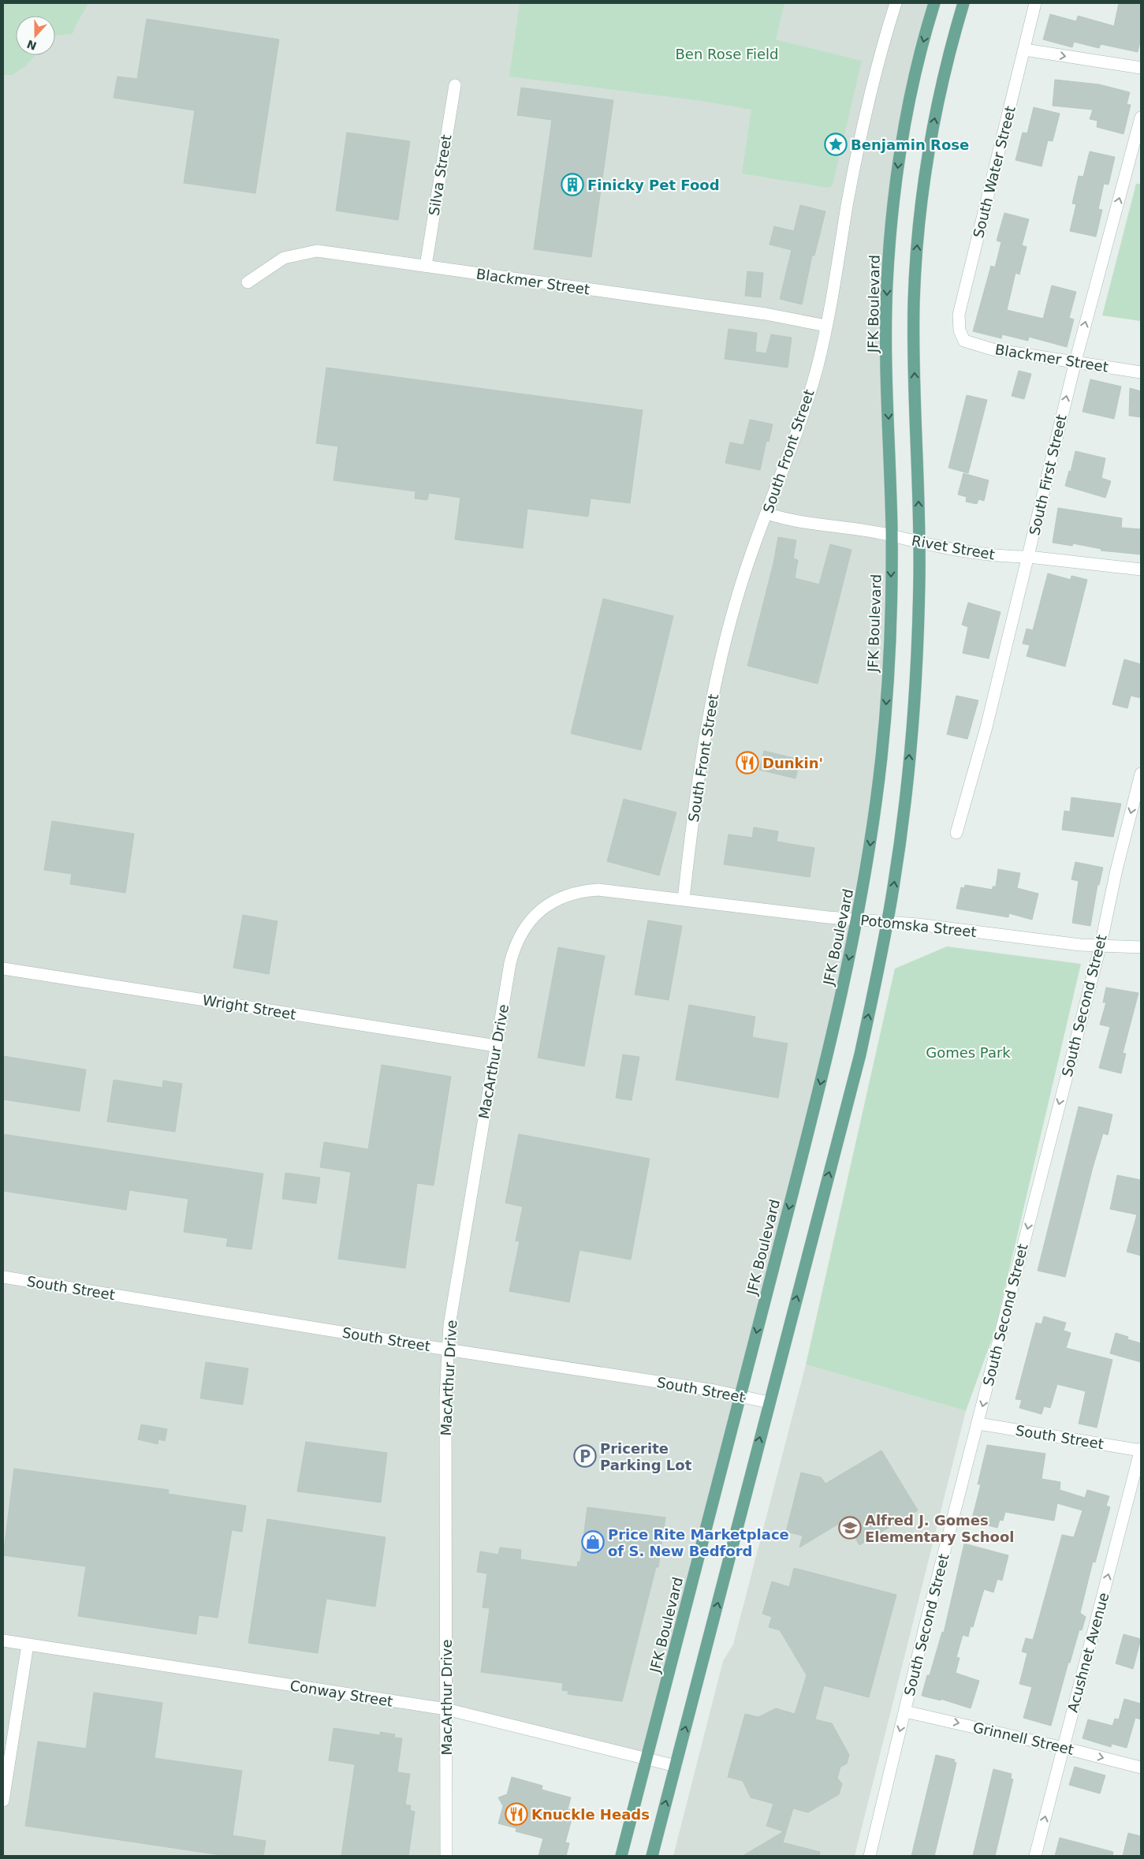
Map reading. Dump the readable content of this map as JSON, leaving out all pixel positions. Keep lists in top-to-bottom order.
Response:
{
  "streets": {
    "main road": ["JFK Boulevard"],
    "street": [
      "South Water Street",
      "Silva Street",
      "Blackmer Street",
      "South Front Street",
      "South First Street",
      "Rivet Street",
      "Potomska Street",
      "South Second Street",
      "Wright Street",
      "MacArthur Drive",
      "South Street",
      "Acushnet Avenue",
      "Conway Street",
      "Grinnell Street"
    ]
  },
  "crossings": [
    ["South Water Street", "Blackmer Street"],
    ["Silva Street", "Blackmer Street"],
    ["Blackmer Street", "South Front Street"],
    ["Blackmer Street", "South First Street"],
    ["JFK Boulevard", "Rivet Street"],
    ["JFK Boulevard", "Potomska Street"],
    ["JFK Boulevard", "South Street"],
    ["JFK Boulevard", "Conway Street"],
    ["South Front Street", "Rivet Street"],
    ["South Front Street", "Potomska Street"],
    ["South First Street", "Rivet Street"],
    ["Potomska Street", "South Second Street"],
    ["Potomska Street", "MacArthur Drive"],
    ["South Second Street", "South Street"],
    ["South Second Street", "Grinnell Street"],
    ["Wright Street", "MacArthur Drive"],
    ["MacArthur Drive", "South Street"],
    ["MacArthur Drive", "Conway Street"],
    ["South Street", "Acushnet Avenue"],
    ["Acushnet Avenue", "Grinnell Street"]
  ],
  "one_way": [
    "South First Street",
    "South Second Street",
    "Acushnet Avenue",
    "Grinnell Street"
  ],
  "parks": ["Ben Rose Field", "Gomes Park"],
  "places": {
    "place": ["Benjamin Rose"],
    "building": ["Finicky Pet Food"],
    "restaurant": ["Dunkin'", "Knuckle Heads"],
    "parking": ["Pricerite Parking Lot"],
    "school or university": ["Alfred J. Gomes Elementary School"],
    "shop": ["Price Rite Marketplace of S. New Bedford"]
  },
  "north": "bottom"
}
